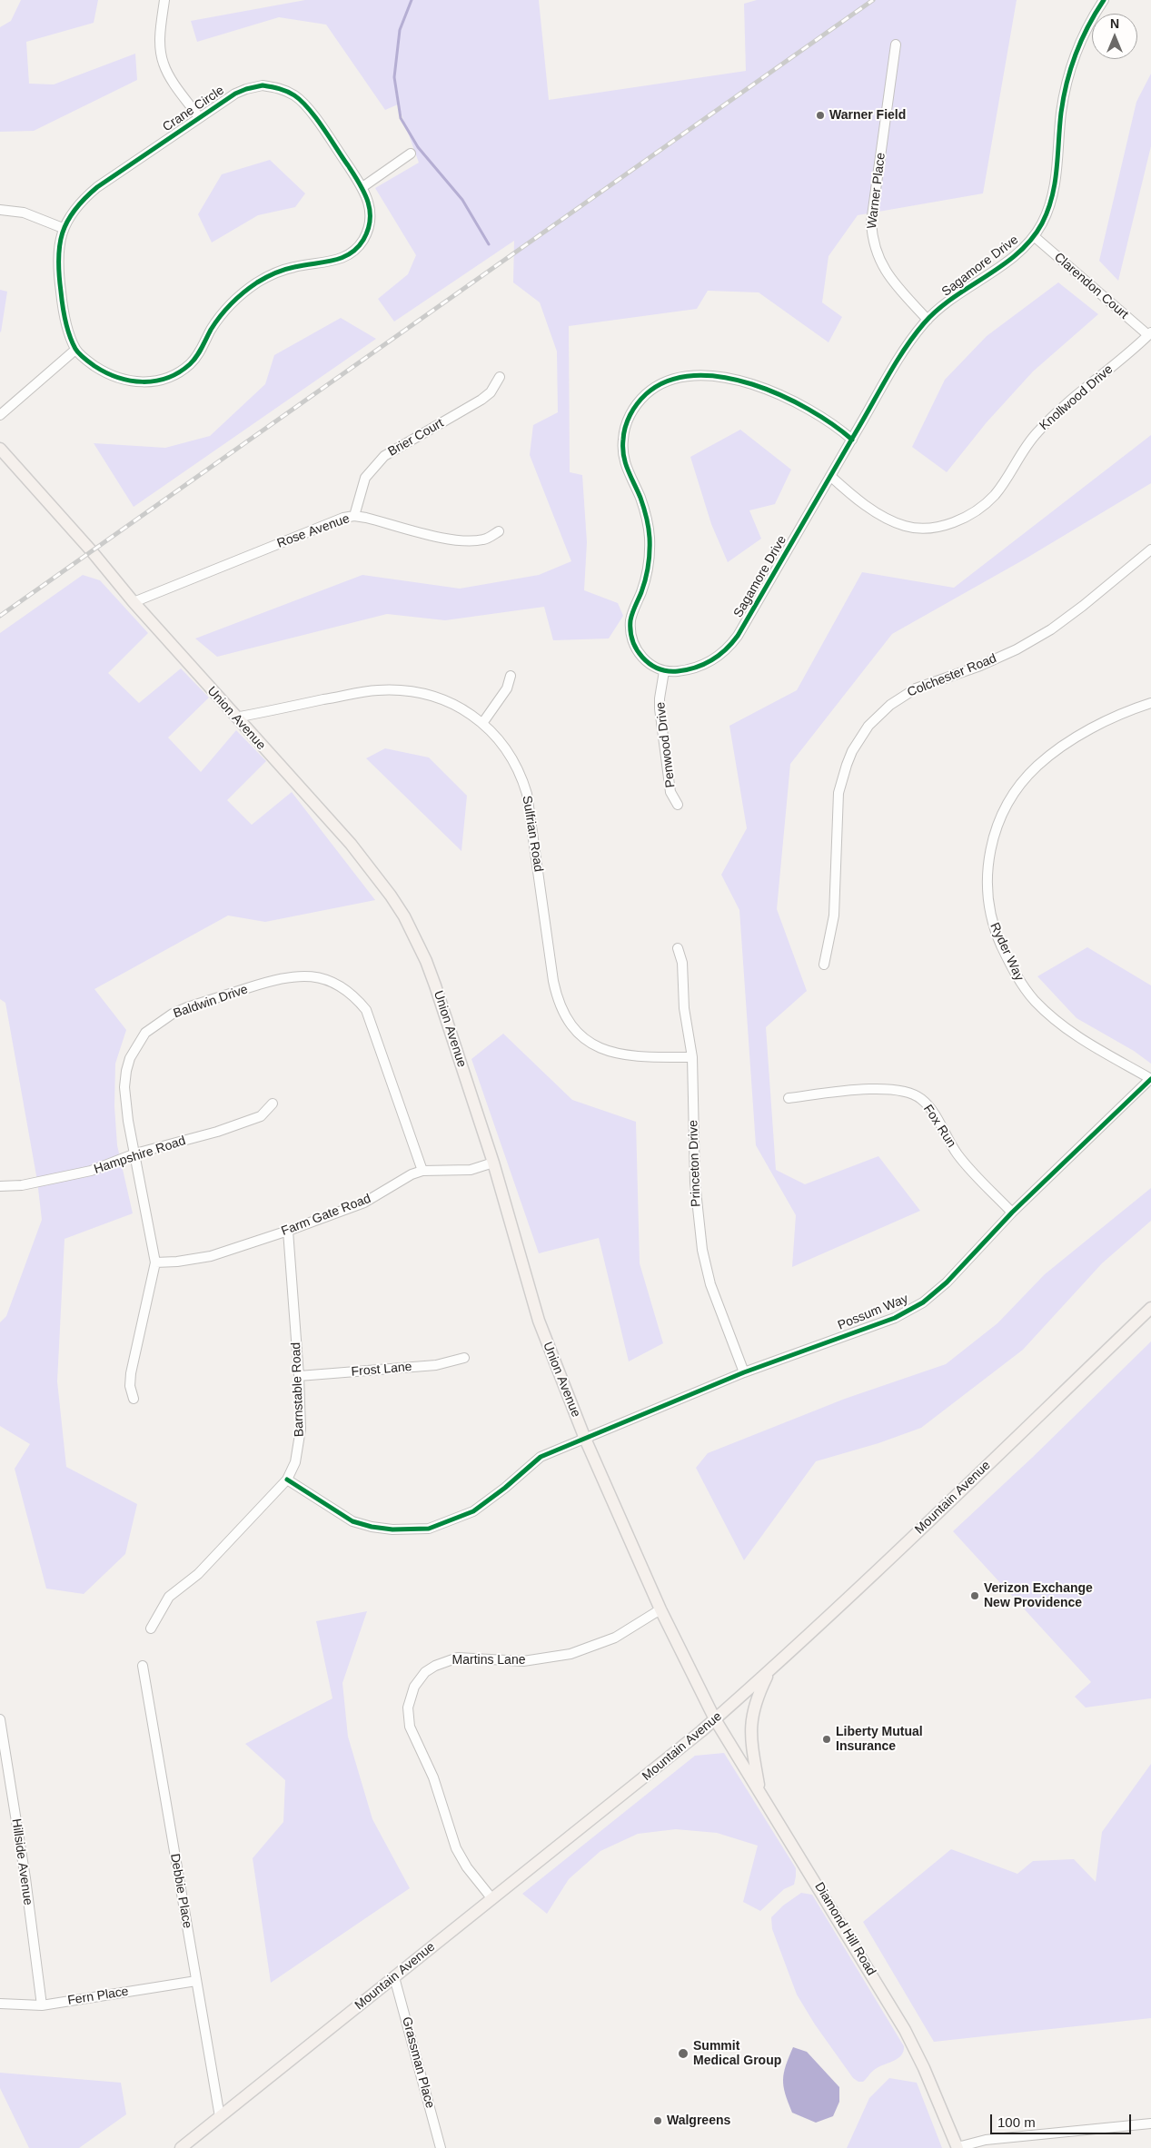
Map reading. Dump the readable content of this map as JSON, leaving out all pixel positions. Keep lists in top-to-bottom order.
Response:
{
  "streets": {
    "main road": ["Union Avenue", "Mountain Avenue", "Diamond Hill Road"],
    "street": [
      "Crane Circle",
      "Warner Place",
      "Sagamore Drive",
      "Clarendon Court",
      "Knollwood Drive",
      "Brier Court",
      "Rose Avenue",
      "Colchester Road",
      "Penwood Drive",
      "Sulfrian Road",
      "Ryder Way",
      "Baldwin Drive",
      "Fox Run",
      "Hampshire Road",
      "Princeton Drive",
      "Farm Gate Road",
      "Possum Way",
      "Frost Lane",
      "Barnstable Road",
      "Martins Lane",
      "Hillside Avenue",
      "Debbie Place",
      "Fern Place",
      "Grassman Place"
    ]
  },
  "crossings": [
    ["Warner Place", "Sagamore Drive"],
    ["Sagamore Drive", "Clarendon Court"],
    ["Sagamore Drive", "Knollwood Drive"],
    ["Sagamore Drive", "Penwood Drive"],
    ["Clarendon Court", "Knollwood Drive"],
    ["Brier Court", "Rose Avenue"],
    ["Rose Avenue", "Union Avenue"],
    ["Union Avenue", "Sulfrian Road"],
    ["Union Avenue", "Farm Gate Road"],
    ["Union Avenue", "Possum Way"],
    ["Union Avenue", "Mountain Avenue"],
    ["Union Avenue", "Martins Lane"],
    ["Union Avenue", "Diamond Hill Road"],
    ["Sulfrian Road", "Princeton Drive"],
    ["Ryder Way", "Possum Way"],
    ["Baldwin Drive", "Hampshire Road"],
    ["Baldwin Drive", "Farm Gate Road"],
    ["Fox Run", "Possum Way"],
    ["Princeton Drive", "Possum Way"],
    ["Farm Gate Road", "Barnstable Road"],
    ["Possum Way", "Barnstable Road"],
    ["Frost Lane", "Barnstable Road"],
    ["Mountain Avenue", "Martins Lane"],
    ["Mountain Avenue", "Debbie Place"],
    ["Mountain Avenue", "Diamond Hill Road"],
    ["Mountain Avenue", "Grassman Place"],
    ["Hillside Avenue", "Fern Place"],
    ["Debbie Place", "Fern Place"]
  ],
  "places": [
    "Warner Field",
    "Verizon Exchange New Providence",
    "Liberty Mutual Insurance",
    "Summit Medical Group",
    "Walgreens"
  ],
  "scale_bar": "100 m",
  "north": "top"
}
